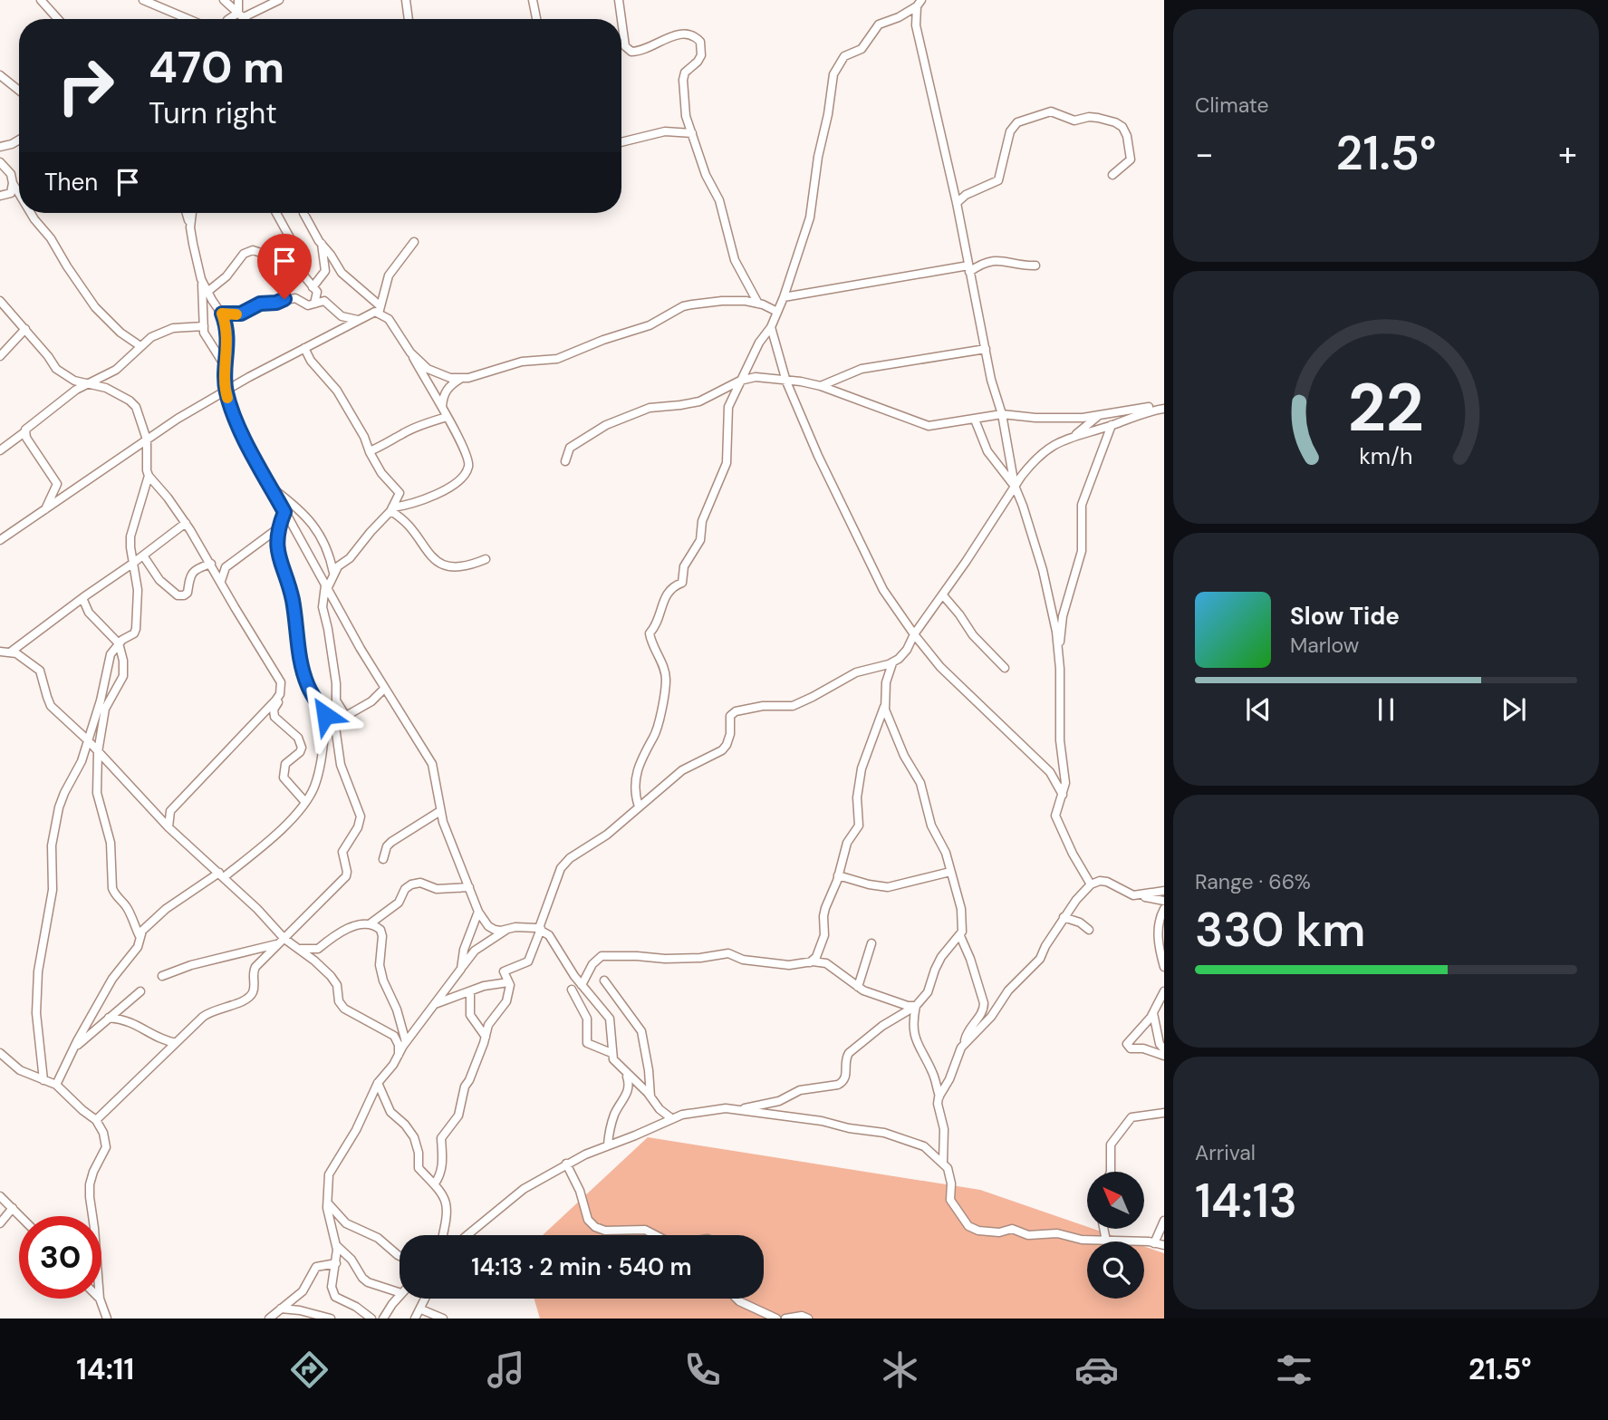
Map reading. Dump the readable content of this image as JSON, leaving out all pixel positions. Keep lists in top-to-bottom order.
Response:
{
  "north": "top left",
  "page": {
    "tile": [
      "Climate",
      ["Range · 66%", "330 km"],
      ["Arrival", "14:13"]
    ],
    "turn": ["470 m", "Turn right"],
    "heat": ["−", "21.5°", "+"],
    "then": "Then",
    "song": ["Slow Tide", "Marlow"],
    "limit": "30",
    "trip": "14:13 · 2 min · 540 m",
    "tabs": ["14:11", "21.5°"],
    "gauge": ["22", "km/h"]
  }
}
